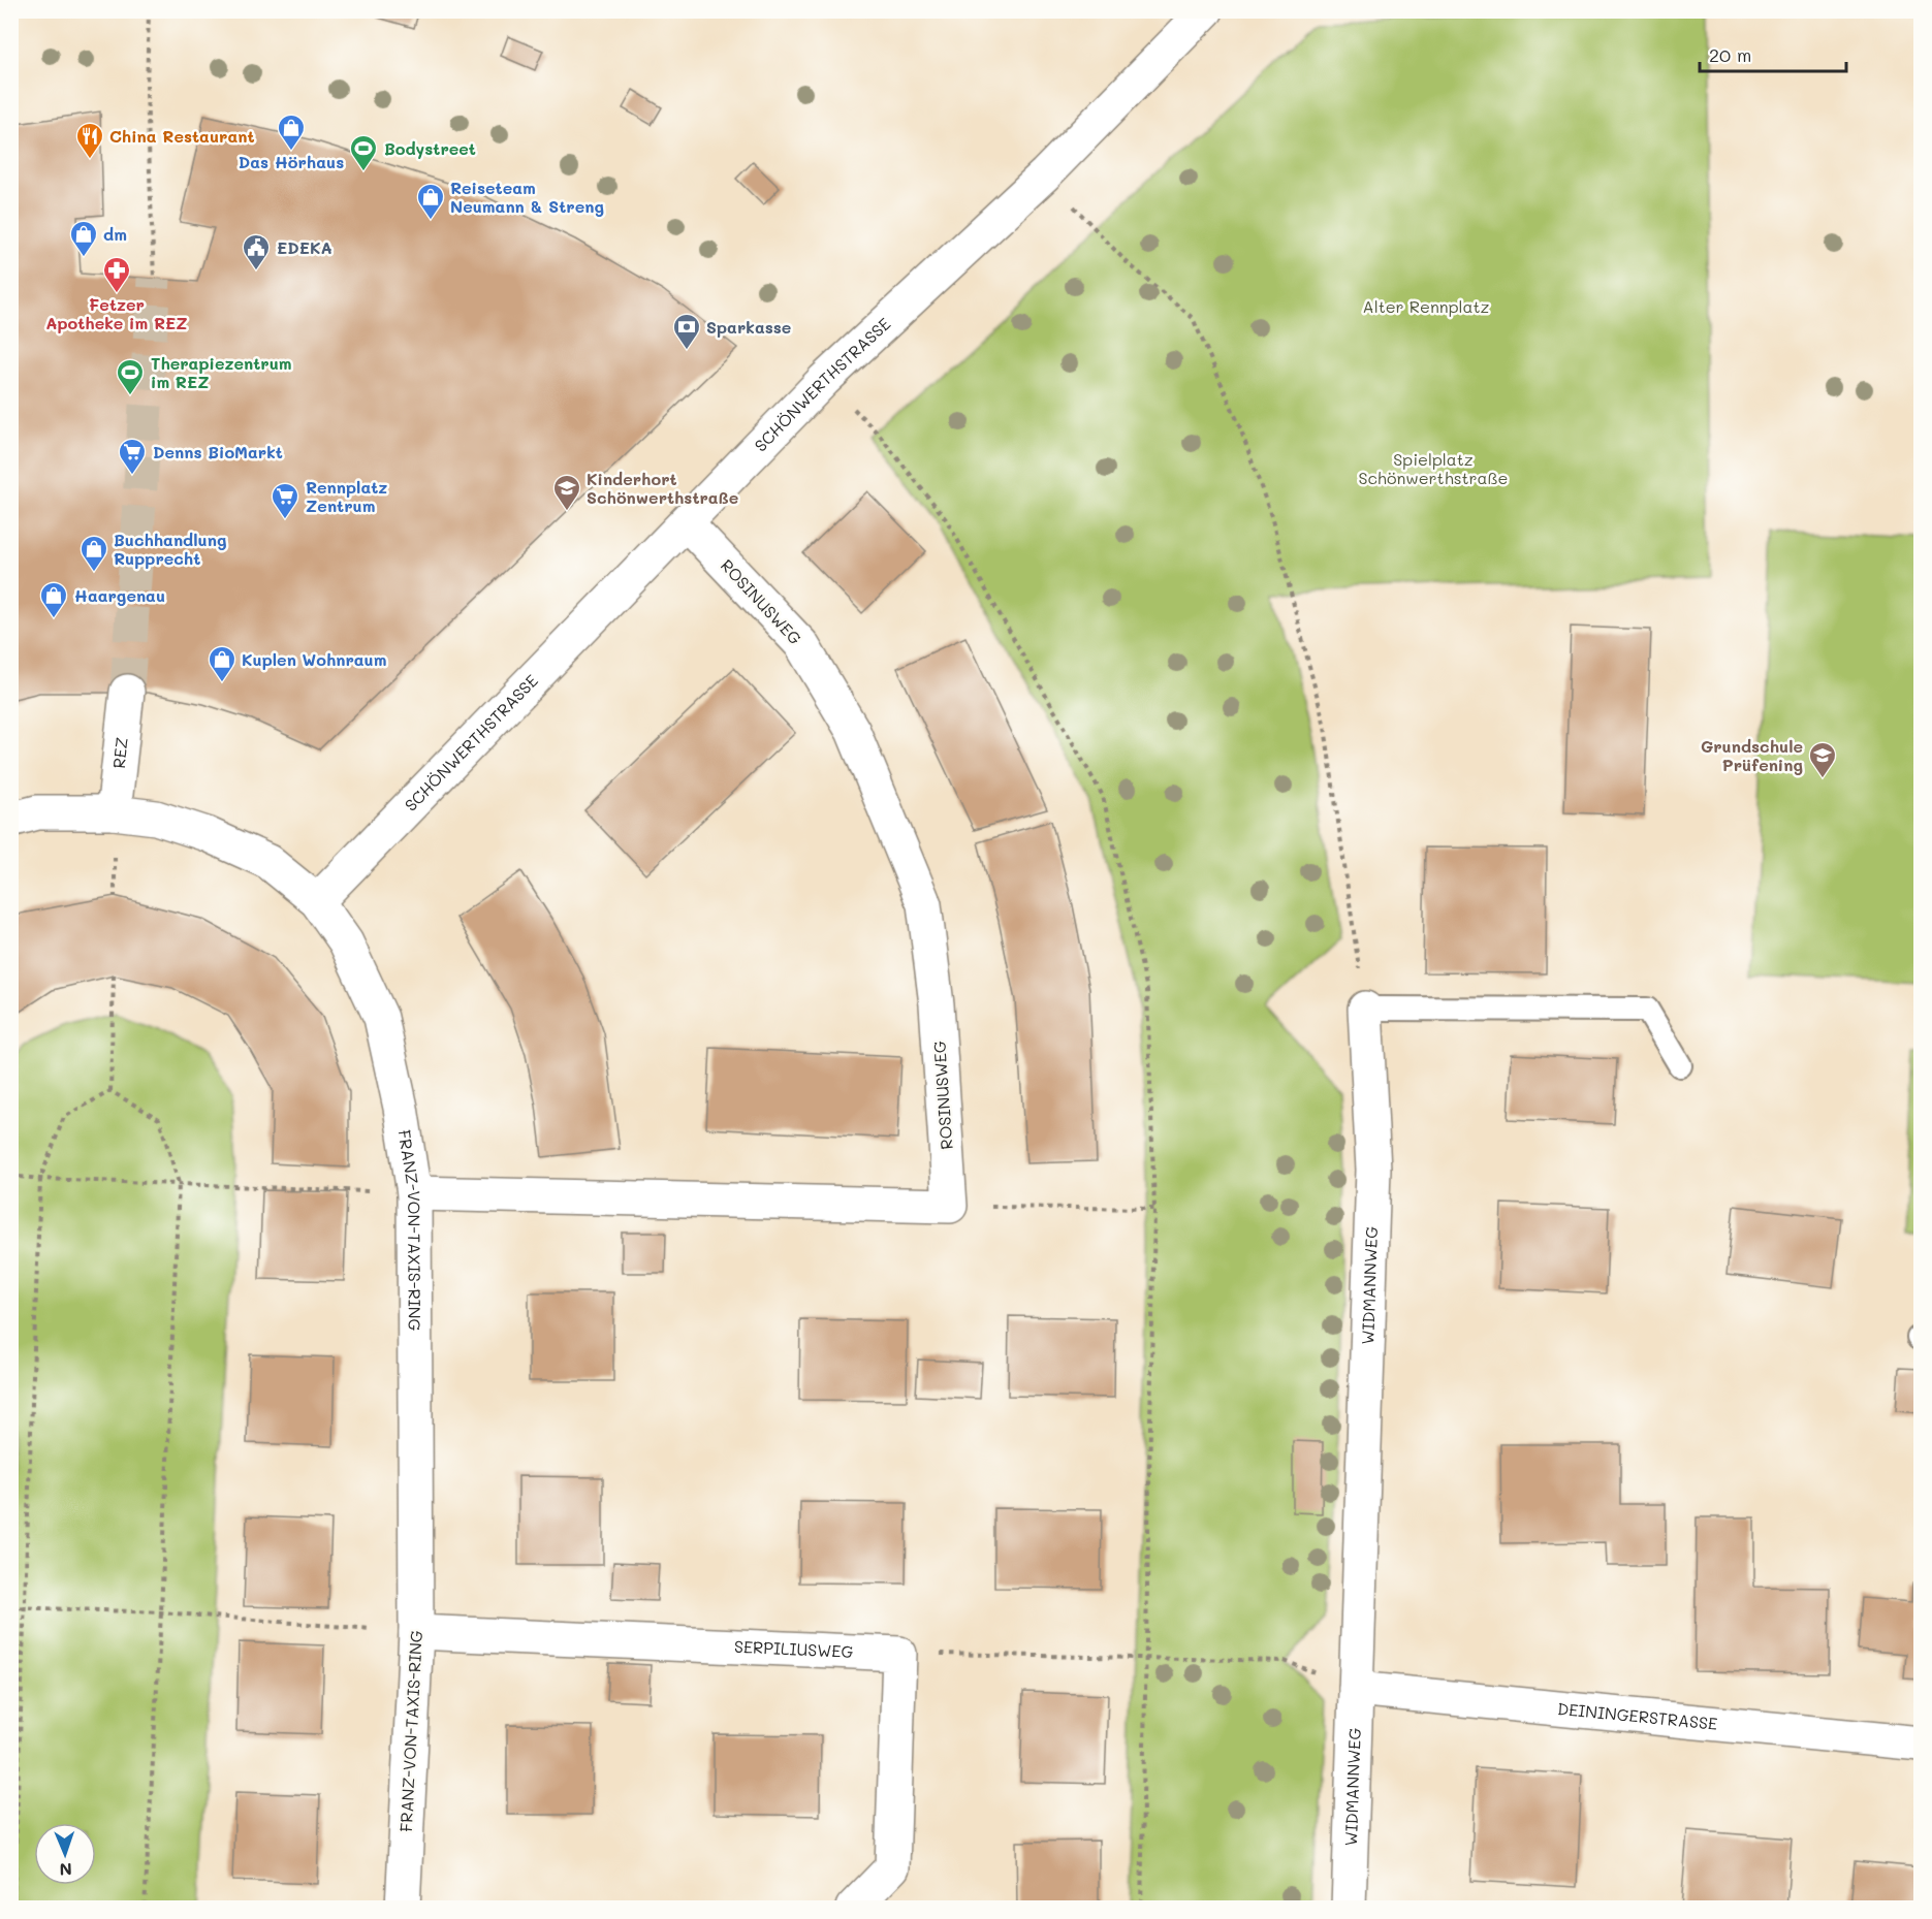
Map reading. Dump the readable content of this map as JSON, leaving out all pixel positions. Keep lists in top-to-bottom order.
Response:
{
  "streets": {
    "street": [
      "SCHÖNWERTHSTRASSE",
      "ROSINUSWEG",
      "REZ",
      "FRANZ-VON-TAXIS-RING",
      "WIDMANNWEG",
      "SERPILIUSWEG",
      "DEININGERSTRASSE"
    ]
  },
  "crossings": [
    ["SCHÖNWERTHSTRASSE", "ROSINUSWEG"],
    ["SCHÖNWERTHSTRASSE", "FRANZ-VON-TAXIS-RING"],
    ["REZ", "FRANZ-VON-TAXIS-RING"],
    ["FRANZ-VON-TAXIS-RING", "SERPILIUSWEG"],
    ["WIDMANNWEG", "DEININGERSTRASSE"]
  ],
  "parks": ["Alter Rennplatz", "Spielplatz Schönwerthstraße"],
  "places": {
    "shop": [
      "Das Hörhaus",
      "Reiseteam Neumann & Streng",
      "dm",
      "Buchhandlung Rupprecht",
      "Haargenau",
      "Kuplen Wohnraum"
    ],
    "restaurant": ["China Restaurant"],
    "sports": ["Bodystreet", "Therapiezentrum im REZ"],
    "public building": ["EDEKA"],
    "pharmacy": ["Fetzer Apotheke im REZ"],
    "bank": ["Sparkasse"],
    "supermarket": ["Denns BioMarkt", "Rennplatz Zentrum"],
    "school or university": ["Kinderhort Schönwerthstraße", "Grundschule Prüfening"]
  },
  "scale_bar": "20 m",
  "north": "bottom"
}
